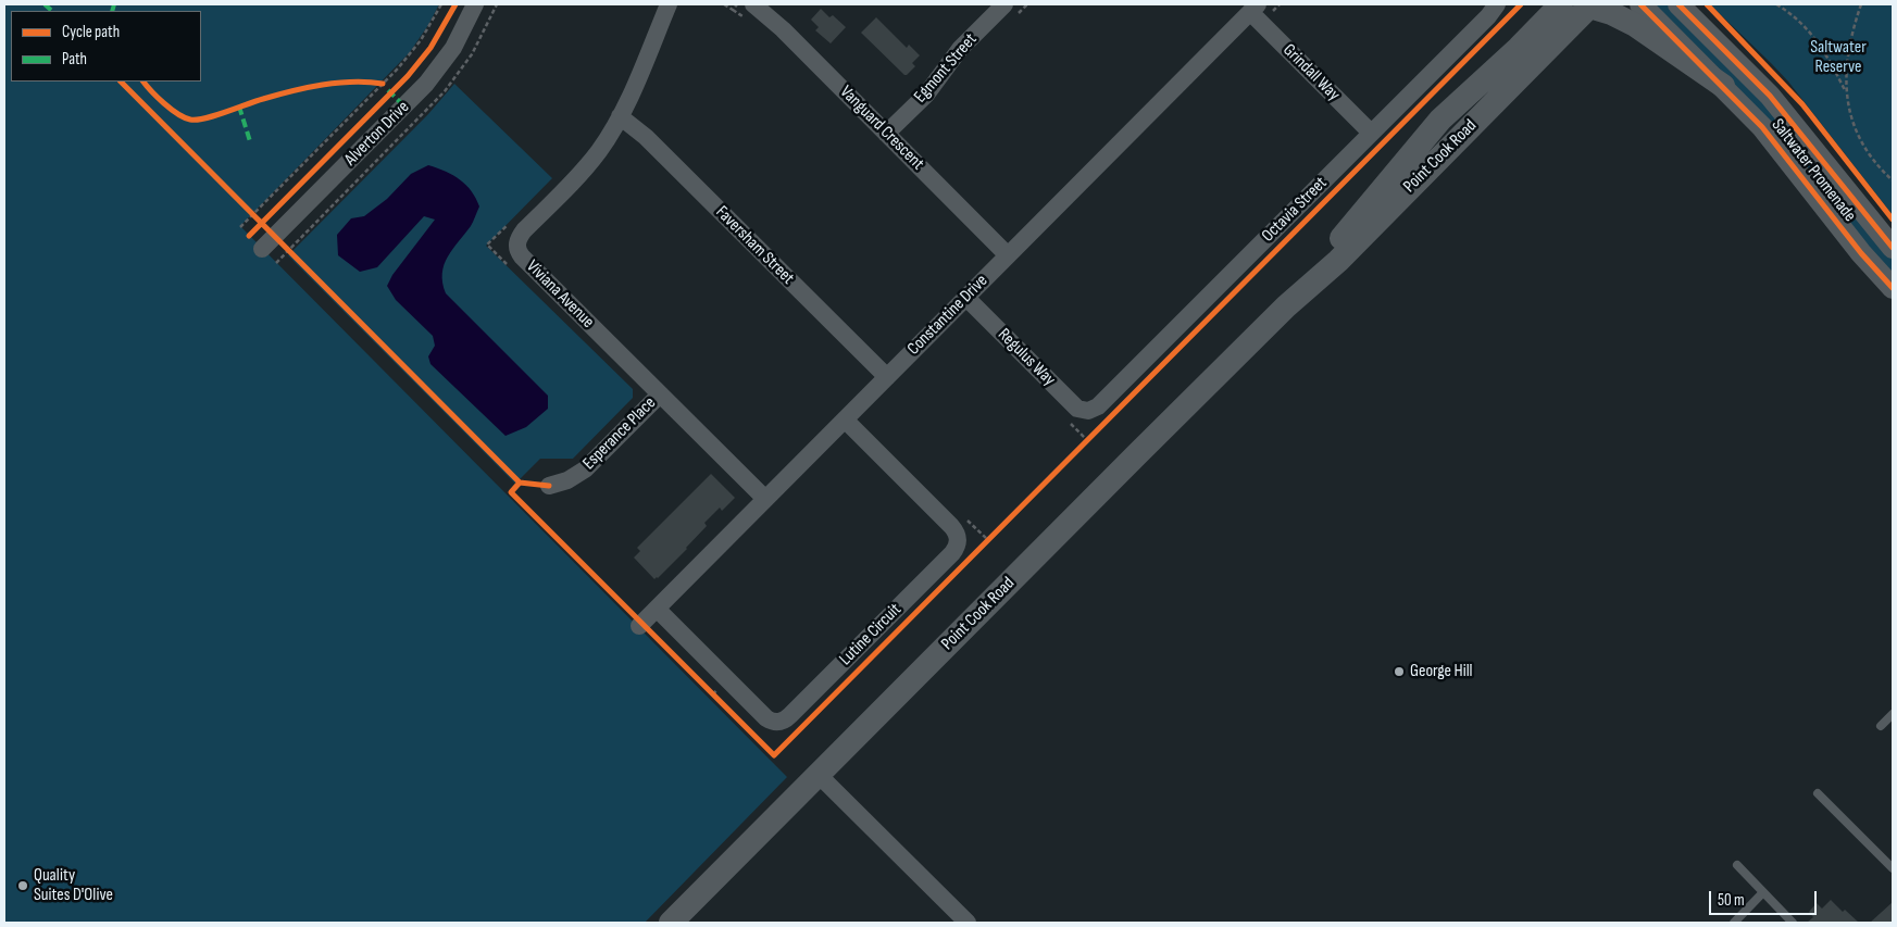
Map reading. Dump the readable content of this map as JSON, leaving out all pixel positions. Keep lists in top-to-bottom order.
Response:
{
  "streets": {
    "main road": ["Point Cook Road"],
    "street": [
      "Egmont Street",
      "Grindall Way",
      "Vanguard Crescent",
      "Alverton Drive",
      "Saltwater Promenade",
      "Octavia Street",
      "Faversham Street",
      "Viviana Avenue",
      "Constantine Drive",
      "Regulus Way",
      "Esperance Place",
      "Lutine Circuit"
    ]
  },
  "crossings": [
    ["Egmont Street", "Vanguard Crescent"],
    ["Grindall Way", "Octavia Street"],
    ["Grindall Way", "Constantine Drive"],
    ["Vanguard Crescent", "Constantine Drive"],
    ["Octavia Street", "Regulus Way"],
    ["Faversham Street", "Viviana Avenue"],
    ["Faversham Street", "Constantine Drive"],
    ["Viviana Avenue", "Constantine Drive"],
    ["Viviana Avenue", "Esperance Place"],
    ["Constantine Drive", "Regulus Way"],
    ["Constantine Drive", "Lutine Circuit"]
  ],
  "parks": ["Saltwater Reserve"],
  "places": ["George Hill", "Quality Suites D'Olive"],
  "legend": ["Cycle path", "Path"],
  "scale_bar": "50 m"
}
